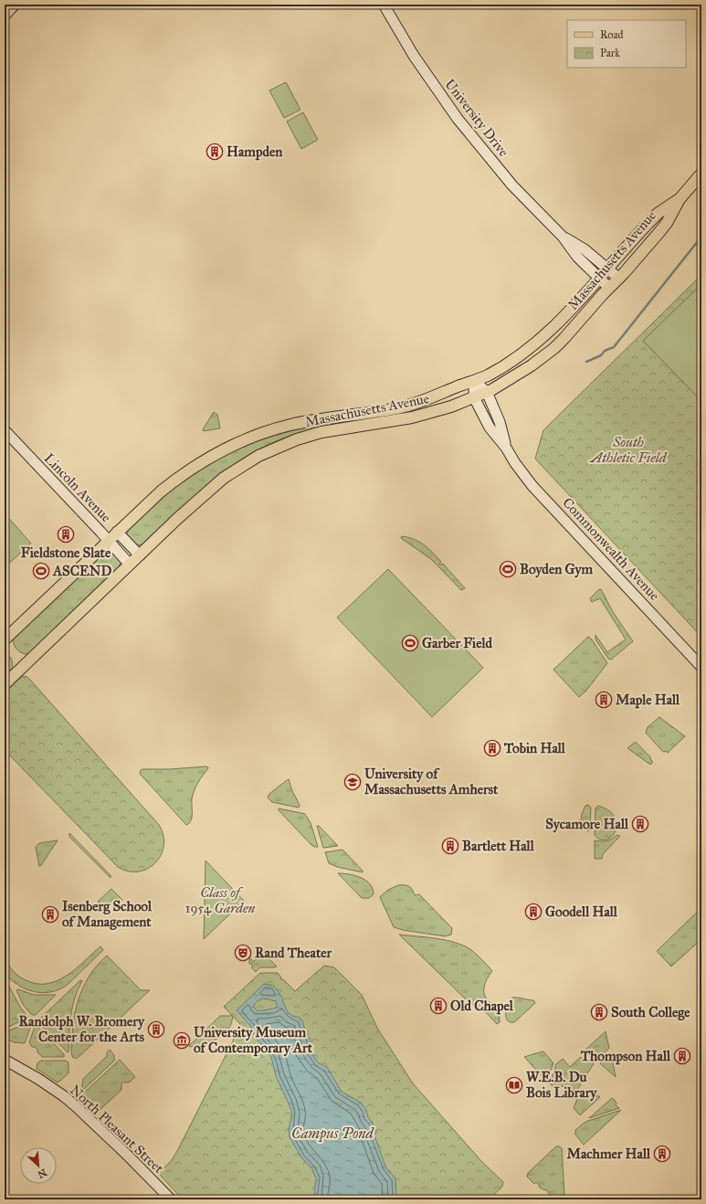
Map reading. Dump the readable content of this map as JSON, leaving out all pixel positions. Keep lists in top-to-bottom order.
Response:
{
  "streets": {
    "main road": [
      "University Drive",
      "Massachusetts Avenue",
      "Lincoln Avenue",
      "Commonwealth Avenue",
      "North Pleasant Street"
    ]
  },
  "crossings": [
    ["University Drive", "Massachusetts Avenue"],
    ["Massachusetts Avenue", "Lincoln Avenue"],
    ["Massachusetts Avenue", "Commonwealth Avenue"]
  ],
  "water": ["Campus Pond"],
  "parks": ["South Athletic Field", "Class of 1954 Garden"],
  "places": {
    "building": [
      "Hampden",
      "Fieldstone Slate",
      "Maple Hall",
      "Tobin Hall",
      "Sycamore Hall",
      "Bartlett Hall",
      "Goodell Hall",
      "Isenberg School of Management",
      "Old Chapel",
      "South College",
      "Randolph W. Bromery Center for the Arts",
      "Thompson Hall",
      "Machmer Hall"
    ],
    "sports": ["Boyden Gym", "ASCEND", "Garber Field"],
    "school or university": ["University of Massachusetts Amherst"],
    "theatre": ["Rand Theater"],
    "museum": ["University Museum of Contemporary Art"],
    "library": ["W.E.B. Du Bois Library"]
  },
  "legend": ["Road", "Park"],
  "north": "bottom right"
}
